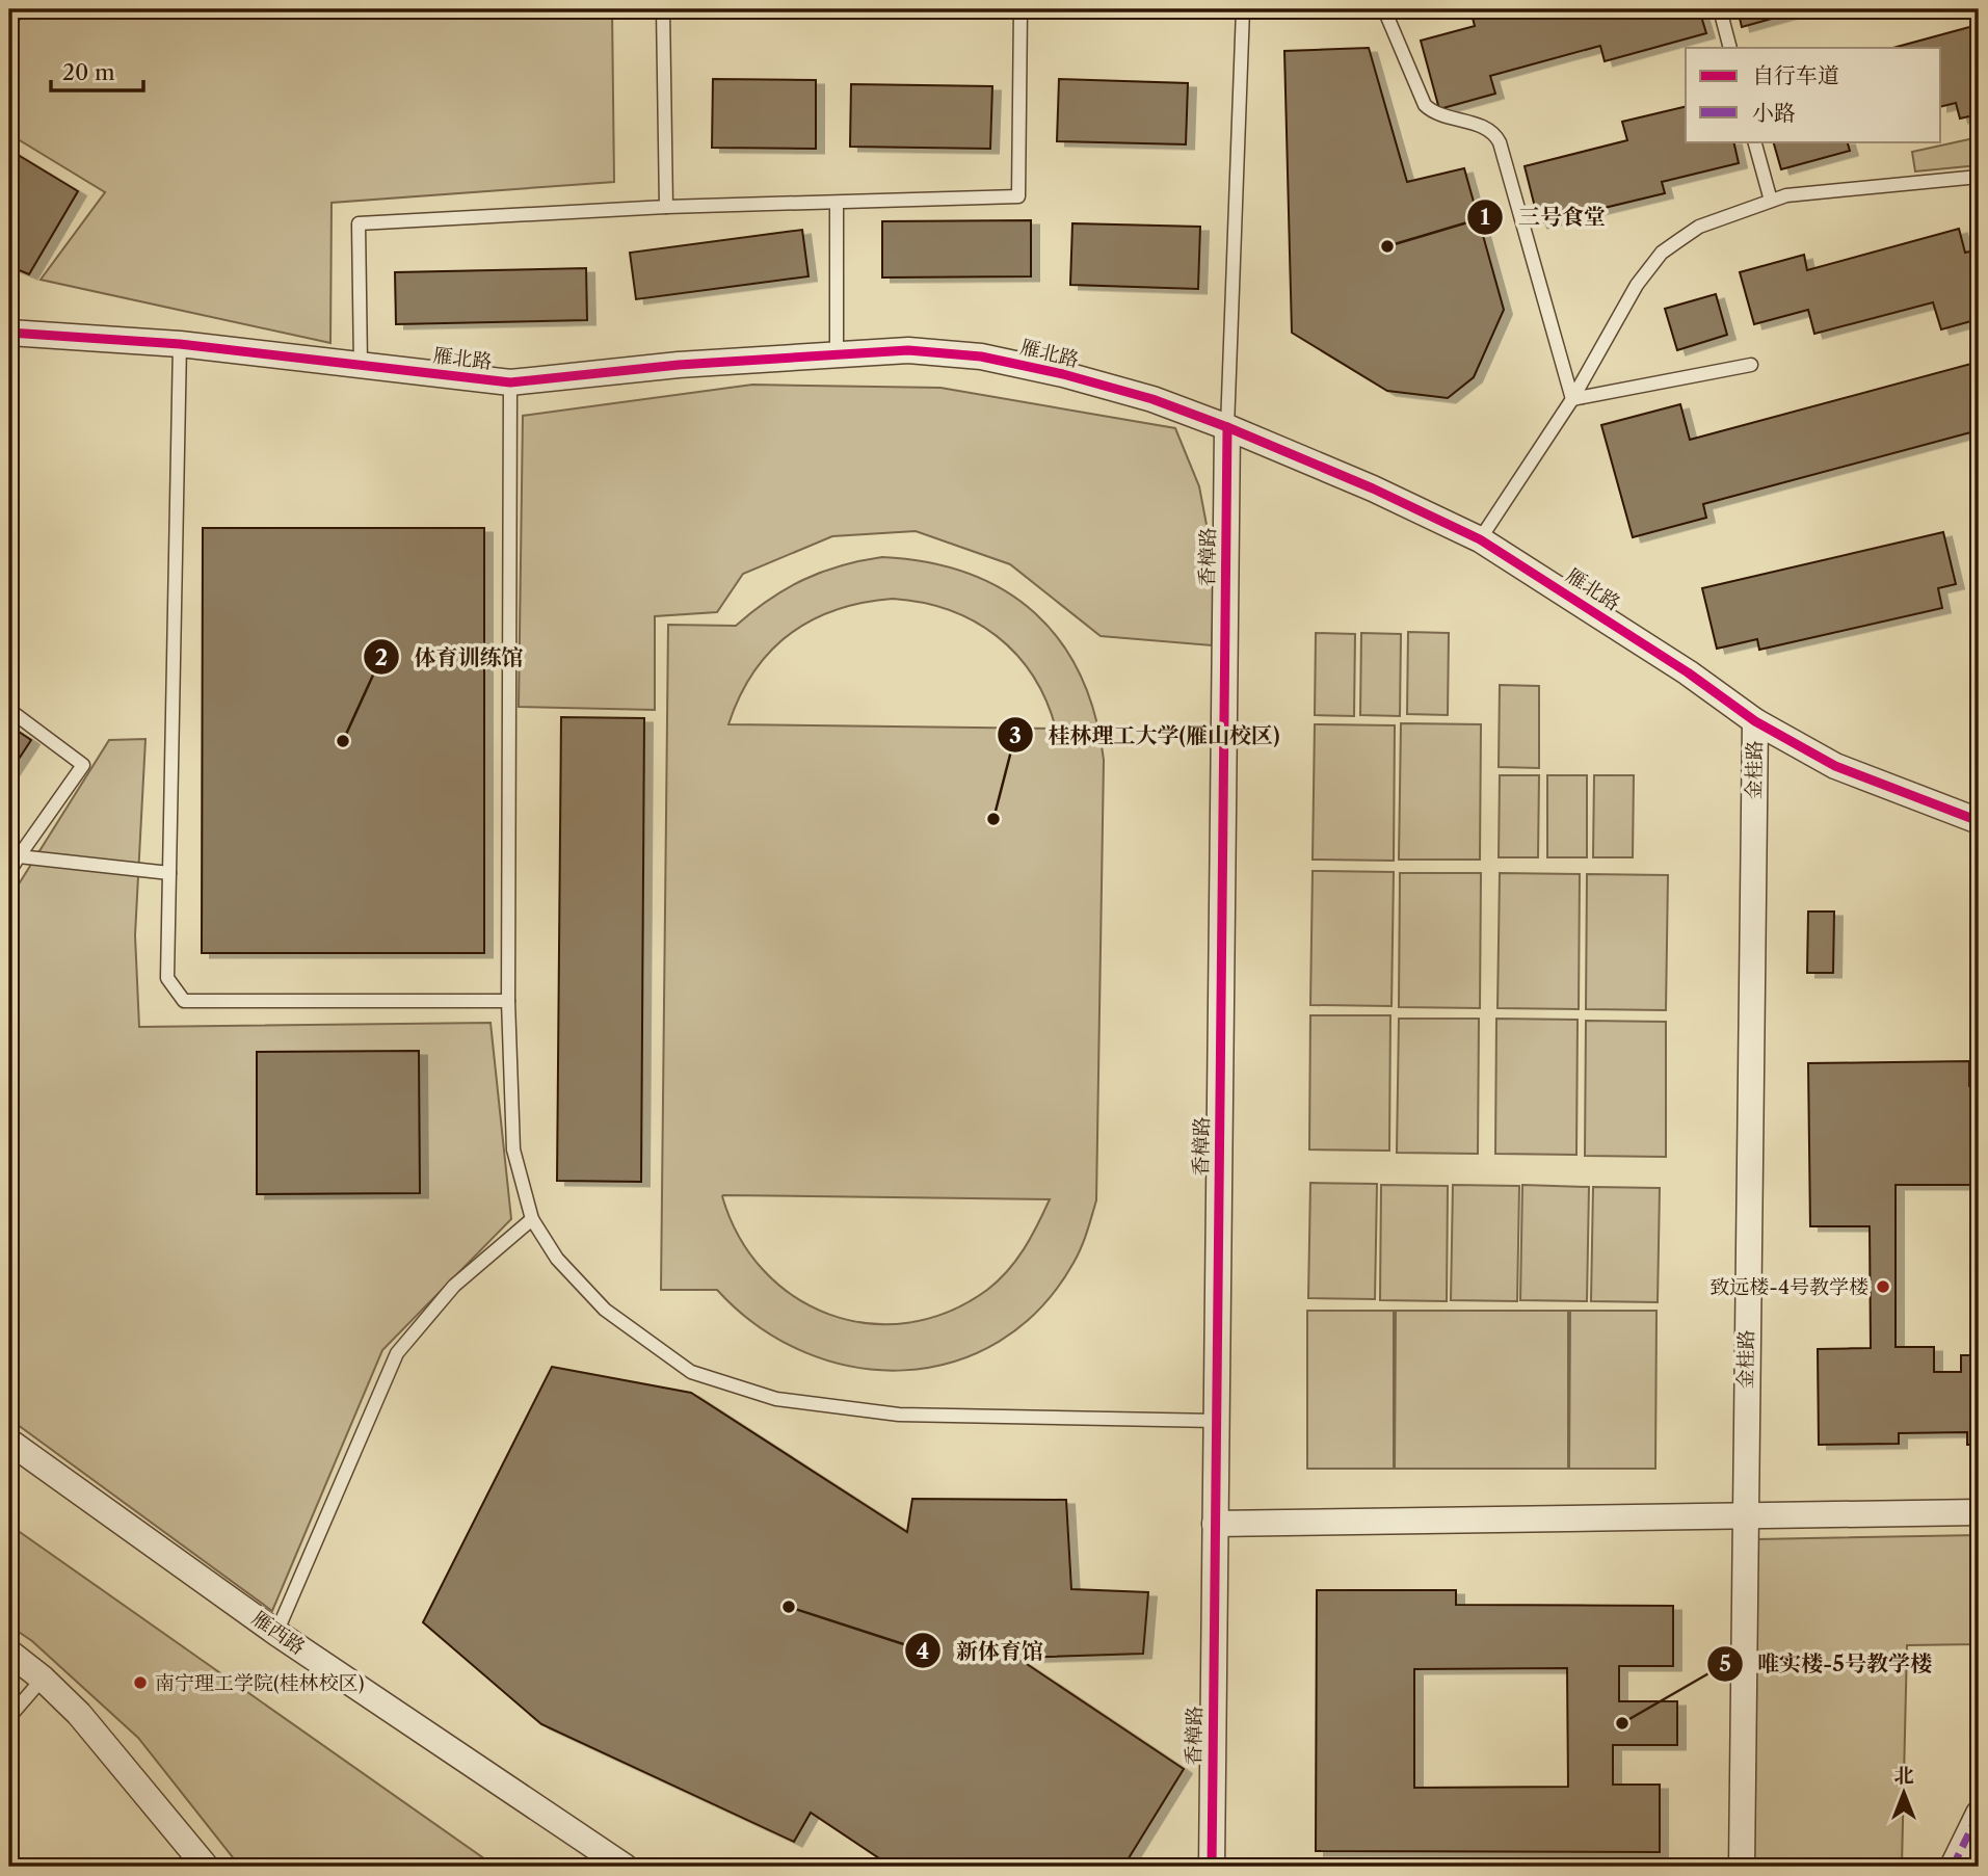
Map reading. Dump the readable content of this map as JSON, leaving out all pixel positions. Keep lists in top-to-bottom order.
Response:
{
  "streets": {
    "street": [
      "雁北路",
      "香樟路",
      "金桂路",
      "雁西路"
    ]
  },
  "crossings": [
    ["雁北路", "香樟路"],
    ["雁北路", "金桂路"]
  ],
  "places": [
    "三号食堂",
    "体育训练馆",
    "桂林理工大学(雁山校区)",
    "致远楼-4号教学楼",
    "新体育馆",
    "南宁理工学院(桂林校区)",
    "唯实楼-5号教学楼"
  ],
  "legend": ["自行车道", "小路"],
  "scale_bar": "20 m",
  "north": "top"
}
